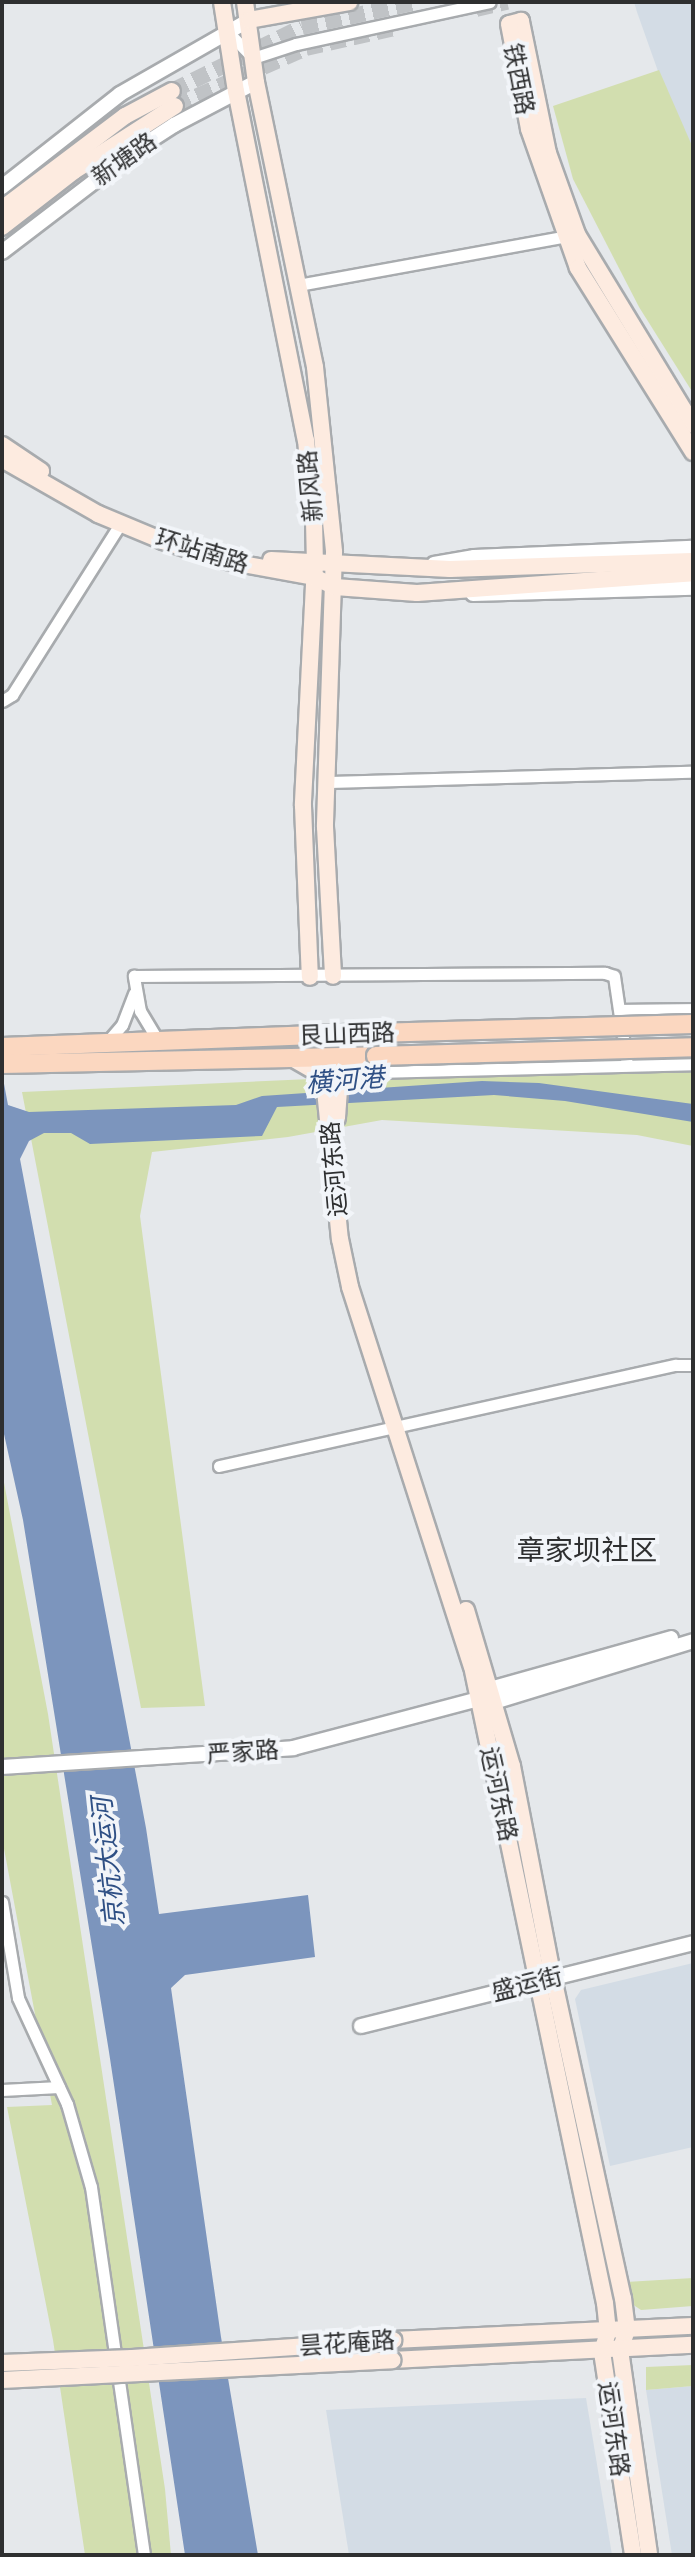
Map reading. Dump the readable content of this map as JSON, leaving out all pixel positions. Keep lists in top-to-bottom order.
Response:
{
  "streets": {
    "main road": [
      "铁西路",
      "新塘路",
      "新风路",
      "环站南路",
      "艮山西路",
      "运河东路",
      "昙花庵路"
    ],
    "street": ["严家路", "盛运街"]
  },
  "crossings": [
    ["新塘路", "新风路"],
    ["新风路", "环站南路"],
    ["艮山西路", "运河东路"],
    ["运河东路", "严家路"],
    ["运河东路", "盛运街"],
    ["运河东路", "昙花庵路"]
  ],
  "districts": ["章家坝社区"],
  "water": ["横河港", "京杭大运河"]
}
